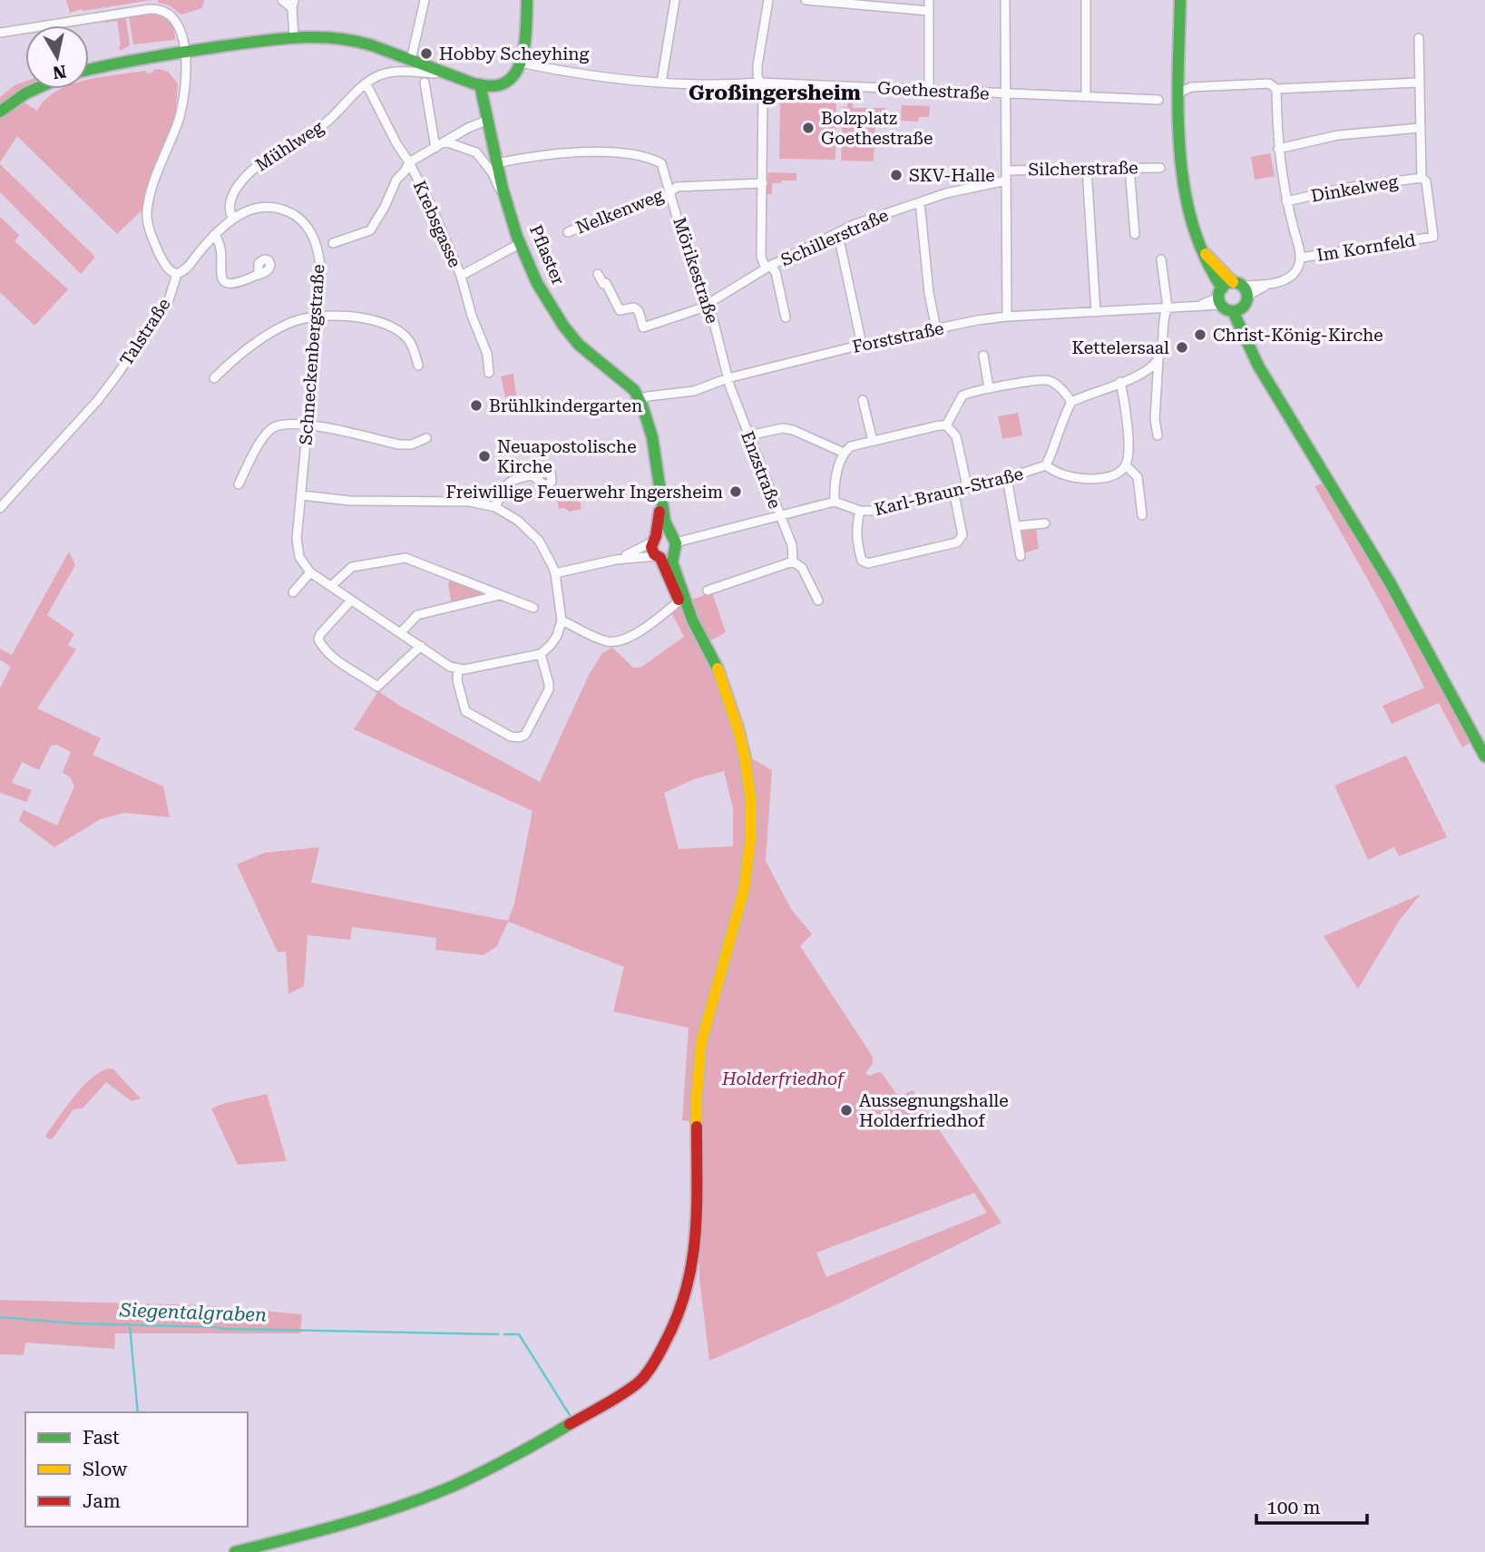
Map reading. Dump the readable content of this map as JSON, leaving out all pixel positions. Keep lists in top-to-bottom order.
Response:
{
  "streets": {
    "street": [
      "Goethestraße",
      "Mühlweg",
      "Silcherstraße",
      "Dinkelweg",
      "Nelkenweg",
      "Krebsgasse",
      "Schillerstraße",
      "Im Kornfeld",
      "Pflaster",
      "Mörikestraße",
      "Talstraße",
      "Forststraße",
      "Schneckenbergstraße",
      "Enzstraße",
      "Karl-Braun-Straße"
    ]
  },
  "crossings": [
    ["Mühlweg", "Krebsgasse"],
    ["Mühlweg", "Schneckenbergstraße"],
    ["Dinkelweg", "Im Kornfeld"],
    ["Nelkenweg", "Mörikestraße"],
    ["Schillerstraße", "Mörikestraße"],
    ["Pflaster", "Mörikestraße"],
    ["Pflaster", "Forststraße"],
    ["Mörikestraße", "Forststraße"],
    ["Mörikestraße", "Enzstraße"],
    ["Talstraße", "Schneckenbergstraße"],
    ["Forststraße", "Enzstraße"]
  ],
  "districts": ["Großingersheim"],
  "water": ["Siegentalgraben"],
  "parks": ["Holderfriedhof"],
  "places": [
    "Hobby Scheyhing",
    "Bolzplatz Goethestraße",
    "SKV-Halle",
    "Christ-König-Kirche",
    "Kettelersaal",
    "Brühlkindergarten",
    "Neuapostolische Kirche",
    "Freiwillige Feuerwehr Ingersheim",
    "Aussegnungshalle Holderfriedhof"
  ],
  "legend": ["Fast", "Slow", "Jam"],
  "scale_bar": "100 m",
  "north": "bottom"
}
